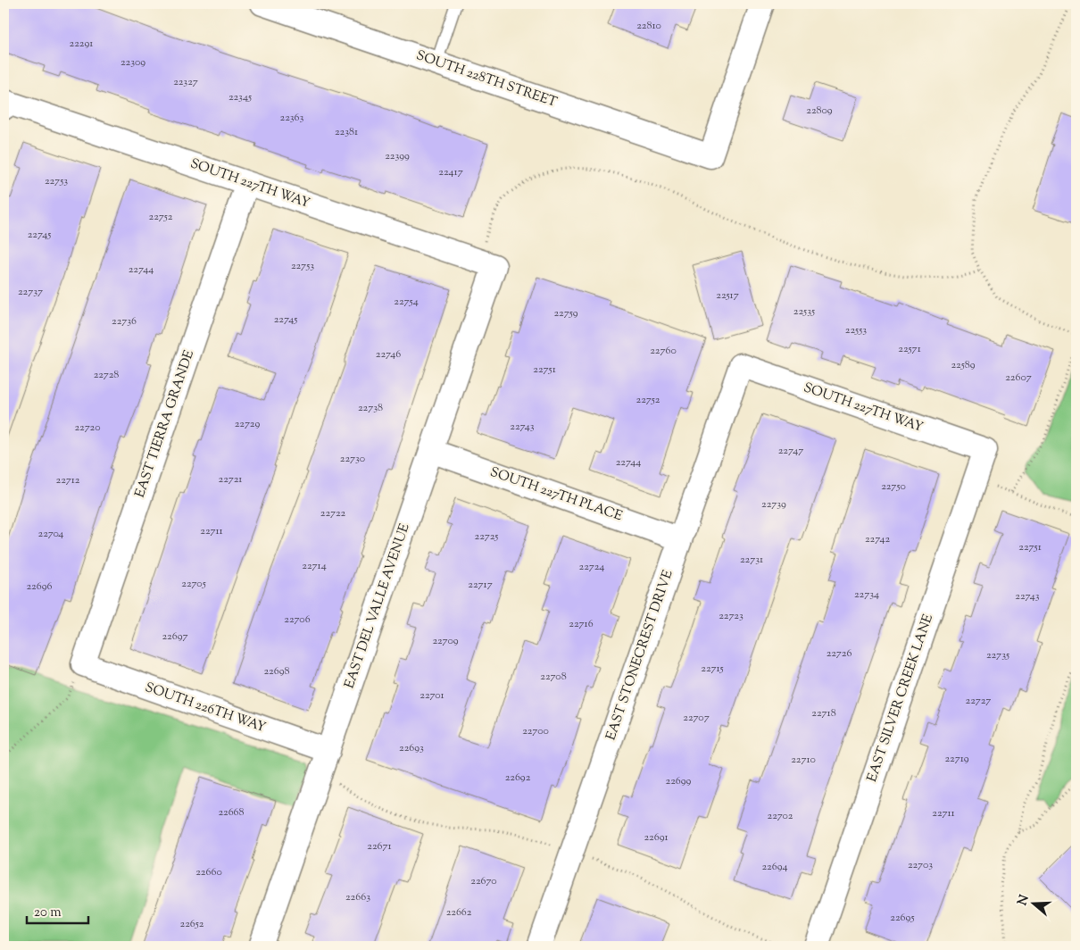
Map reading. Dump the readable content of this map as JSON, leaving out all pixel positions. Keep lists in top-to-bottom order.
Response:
{
  "streets": {
    "street": [
      "SOUTH 228TH STREET",
      "SOUTH 227TH WAY",
      "EAST TIERRA GRANDE",
      "SOUTH 227TH PLACE",
      "EAST DEL VALLE AVENUE",
      "EAST STONECREST DRIVE",
      "EAST SILVER CREEK LANE",
      "SOUTH 226TH WAY"
    ]
  },
  "crossings": [
    ["SOUTH 227TH WAY", "EAST TIERRA GRANDE"],
    ["SOUTH 227TH WAY", "EAST DEL VALLE AVENUE"],
    ["SOUTH 227TH WAY", "EAST STONECREST DRIVE"],
    ["SOUTH 227TH WAY", "EAST SILVER CREEK LANE"],
    ["EAST TIERRA GRANDE", "SOUTH 226TH WAY"],
    ["SOUTH 227TH PLACE", "EAST DEL VALLE AVENUE"],
    ["SOUTH 227TH PLACE", "EAST STONECREST DRIVE"],
    ["EAST DEL VALLE AVENUE", "SOUTH 226TH WAY"]
  ],
  "house_numbers": [
    "22810",
    "22291",
    "22309",
    "22327",
    "22345",
    "22809",
    "22363",
    "22381",
    "22399",
    "22417",
    "22753",
    "22752",
    "22745",
    "22753",
    "22744",
    "22737",
    "22517",
    "22754",
    "22535",
    "22759",
    "22745",
    "22736",
    "22553",
    "22571",
    "22760",
    "22746",
    "22589",
    "22751",
    "22728",
    "22607",
    "22752",
    "22738",
    "22729",
    "22743",
    "22720",
    "22747",
    "22730",
    "22744",
    "22721",
    "22712",
    "22750",
    "22739",
    "22722",
    "22711",
    "22704",
    "22725",
    "22742",
    "22751",
    "22731",
    "22714",
    "22724",
    "22705",
    "22717",
    "22696",
    "22734",
    "22743",
    "22723",
    "22706",
    "22716",
    "22697",
    "22709",
    "22726",
    "22735",
    "22715",
    "22698",
    "22708",
    "22701",
    "22727",
    "22718",
    "22707",
    "22700",
    "22693",
    "22719",
    "22710",
    "22692",
    "22699",
    "22668",
    "22711",
    "22702",
    "22691",
    "22671",
    "22703",
    "22694",
    "22660",
    "22670",
    "22663",
    "22662",
    "22695",
    "22652"
  ],
  "scale_bar": "20 m",
  "north": "left"
}
